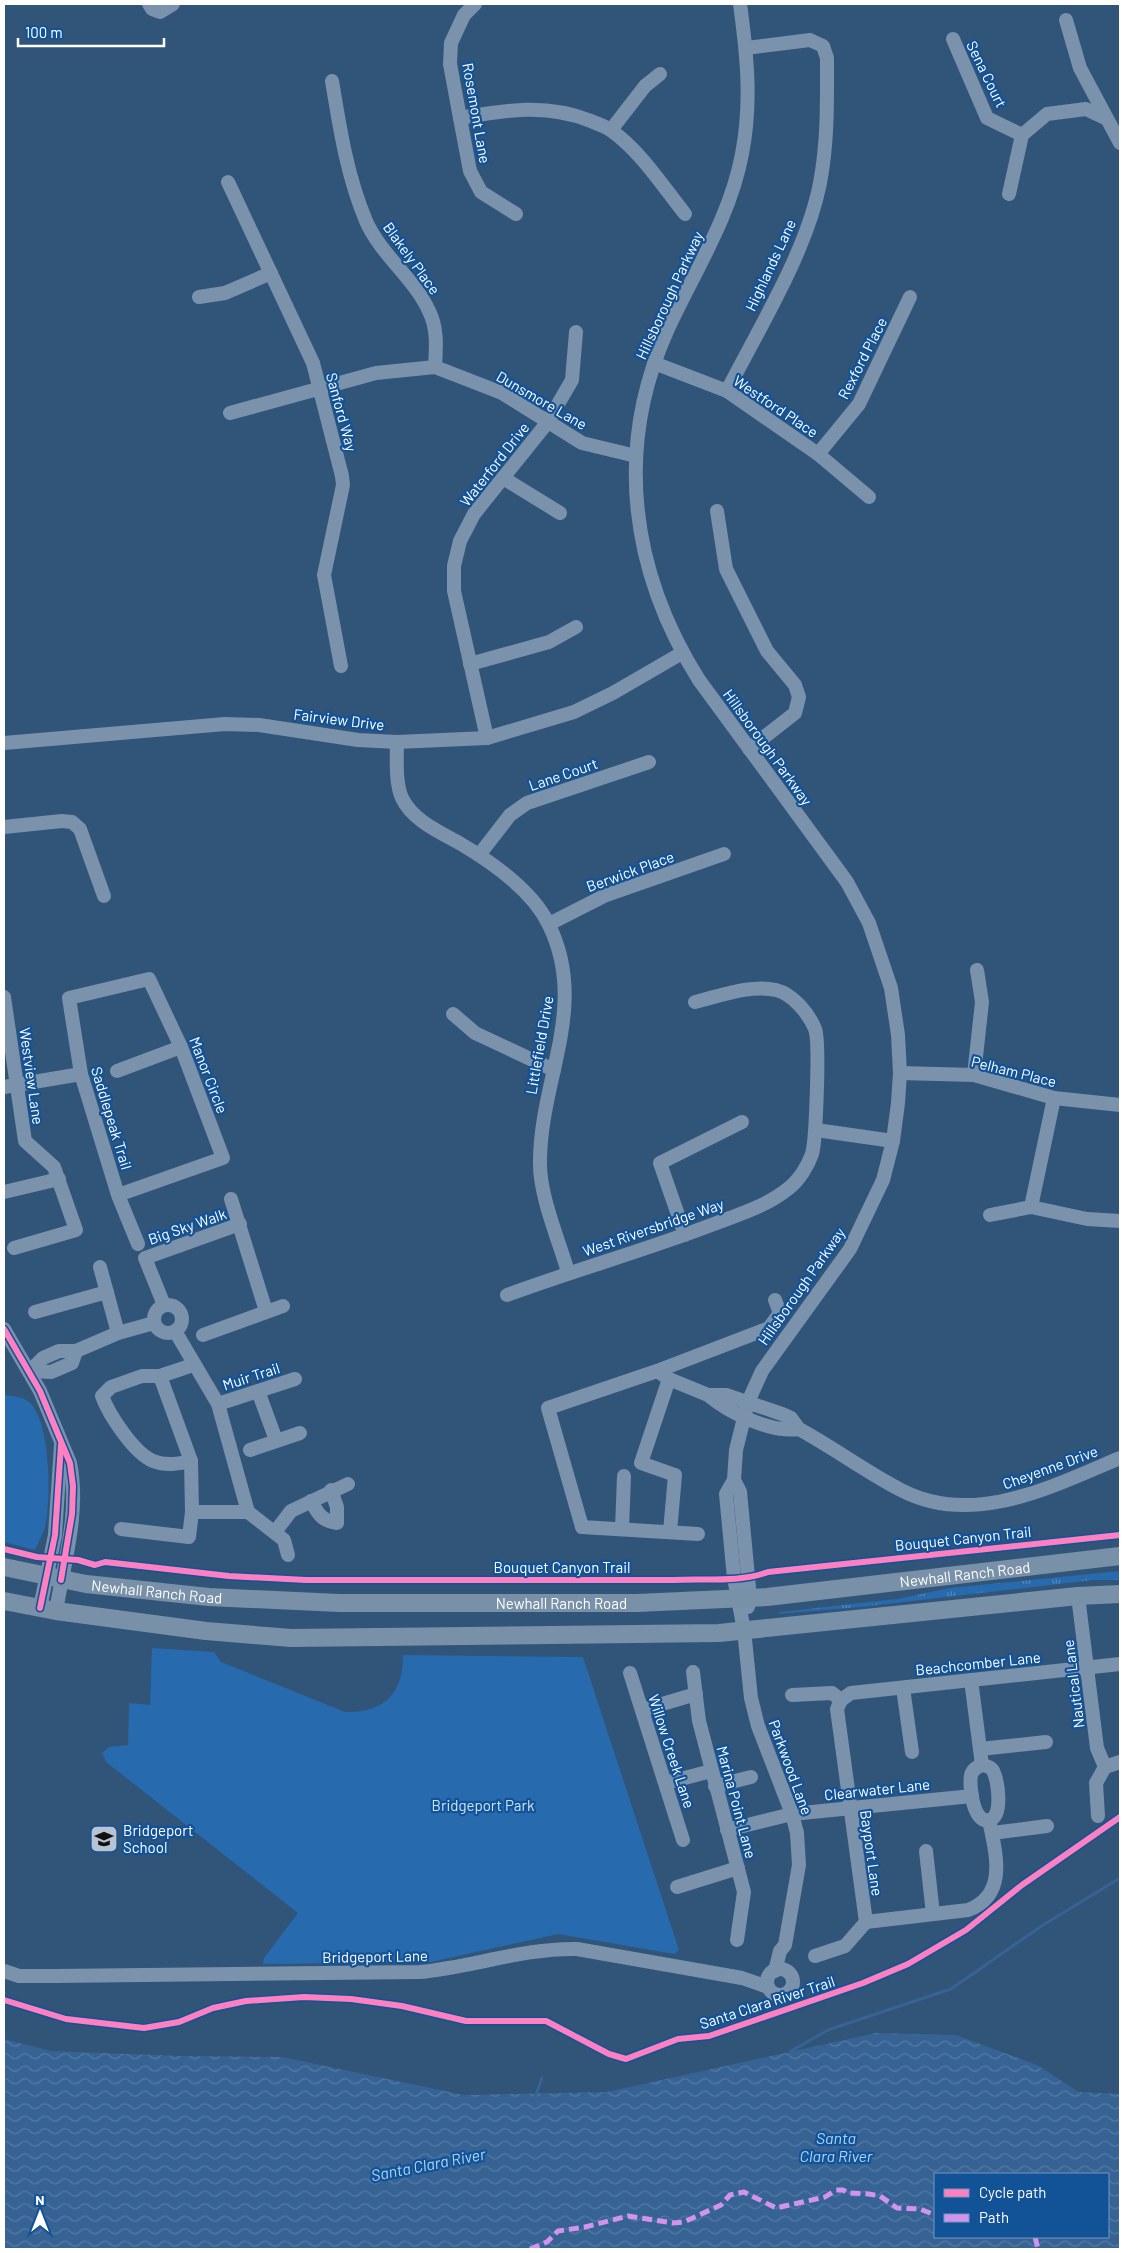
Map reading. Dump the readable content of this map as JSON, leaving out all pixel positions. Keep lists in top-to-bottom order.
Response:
{
  "streets": {
    "main road": ["Newhall Ranch Road"],
    "street": [
      "Sena Court",
      "Rosemont Lane",
      "Blakely Place",
      "Highlands Lane",
      "Hillsborough Parkway",
      "Rexford Place",
      "Dunsmore Lane",
      "Westford Place",
      "Sanford Way",
      "Waterford Drive",
      "Fairview Drive",
      "Lane Court",
      "Berwick Place",
      "Littlefield Drive",
      "Pelham Place",
      "Manor Circle",
      "Westview Lane",
      "Saddlepeak Trail",
      "Big Sky Walk",
      "West Riversbridge Way",
      "Muir Trail",
      "Cheyenne Drive",
      "Beachcomber Lane",
      "Nautical Lane",
      "Willow Creek Lane",
      "Parkwood Lane",
      "Clearwater Lane",
      "Marina Point Lane",
      "Bayport Lane",
      "Bridgeport Lane"
    ],
    "cycle path": ["Bouquet Canyon Trail", "Santa Clara River Trail"]
  },
  "crossings": [
    ["Blakely Place", "Dunsmore Lane"],
    ["Highlands Lane", "Hillsborough Parkway"],
    ["Highlands Lane", "Westford Place"],
    ["Hillsborough Parkway", "Dunsmore Lane"],
    ["Hillsborough Parkway", "Westford Place"],
    ["Hillsborough Parkway", "Fairview Drive"],
    ["Hillsborough Parkway", "Pelham Place"],
    ["Hillsborough Parkway", "Cheyenne Drive"],
    ["Hillsborough Parkway", "Newhall Ranch Road"],
    ["Hillsborough Parkway", "Parkwood Lane"],
    ["Rexford Place", "Westford Place"],
    ["Dunsmore Lane", "Sanford Way"],
    ["Dunsmore Lane", "Waterford Drive"],
    ["Waterford Drive", "Fairview Drive"],
    ["Fairview Drive", "Littlefield Drive"],
    ["Lane Court", "Littlefield Drive"],
    ["Berwick Place", "Littlefield Drive"],
    ["Littlefield Drive", "West Riversbridge Way"],
    ["Manor Circle", "Saddlepeak Trail"],
    ["Newhall Ranch Road", "Nautical Lane"],
    ["Newhall Ranch Road", "Parkwood Lane"],
    ["Beachcomber Lane", "Nautical Lane"],
    ["Beachcomber Lane", "Bayport Lane"],
    ["Parkwood Lane", "Clearwater Lane"],
    ["Parkwood Lane", "Bridgeport Lane"],
    ["Clearwater Lane", "Marina Point Lane"],
    ["Clearwater Lane", "Bayport Lane"]
  ],
  "water": ["Santa Clara River"],
  "parks": ["Bridgeport Park"],
  "places": {
    "school or university": ["Bridgeport School"]
  },
  "legend": ["Cycle path", "Path"],
  "scale_bar": "100 m",
  "north": "top"
}
